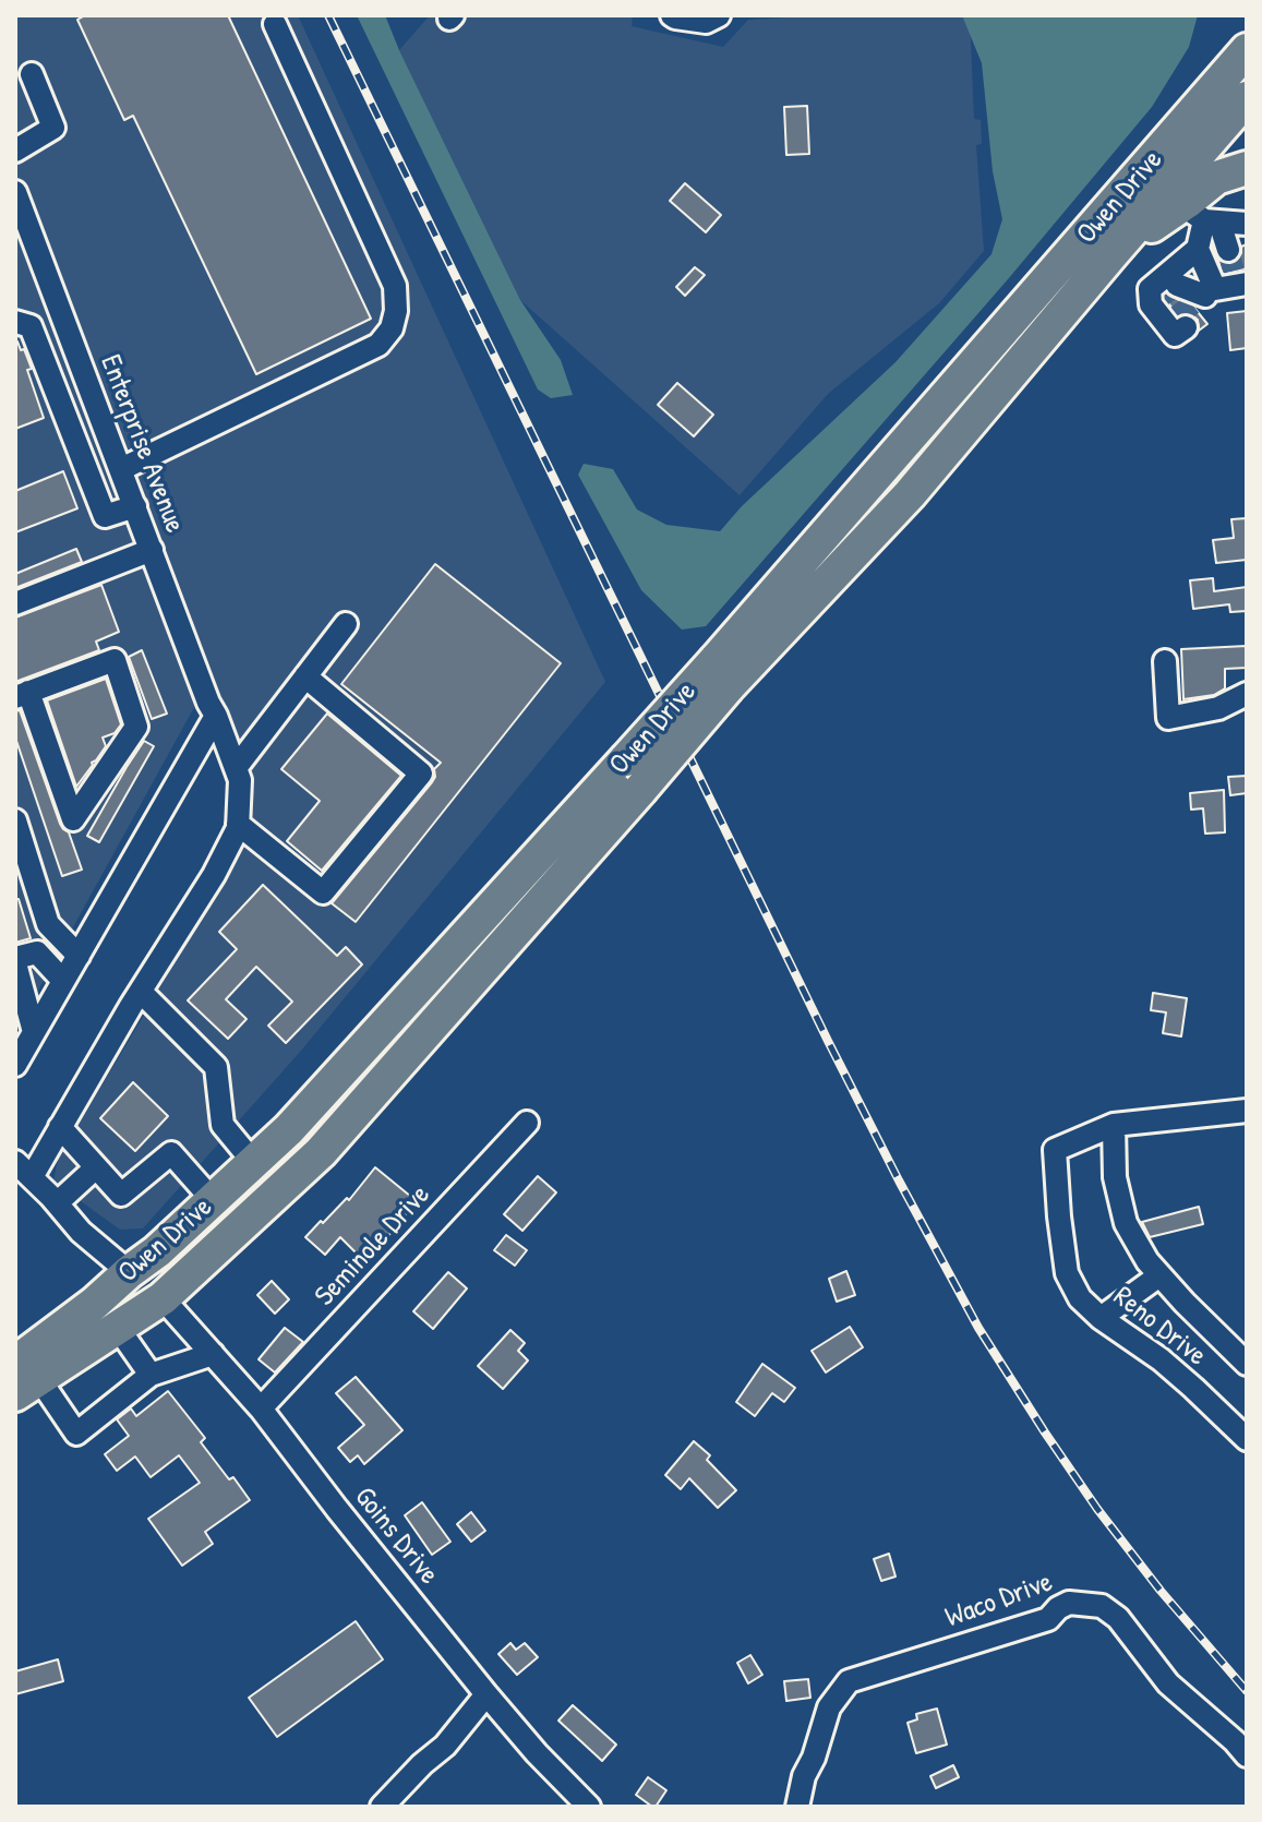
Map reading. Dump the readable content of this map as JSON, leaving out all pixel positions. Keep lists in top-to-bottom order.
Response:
{
  "streets": {
    "highway": ["Owen Drive"],
    "street": [
      "Enterprise Avenue",
      "Seminole Drive",
      "Reno Drive",
      "Goins Drive",
      "Waco Drive"
    ]
  },
  "crossings": [
    ["Owen Drive", "Goins Drive"],
    ["Seminole Drive", "Goins Drive"]
  ]
}
